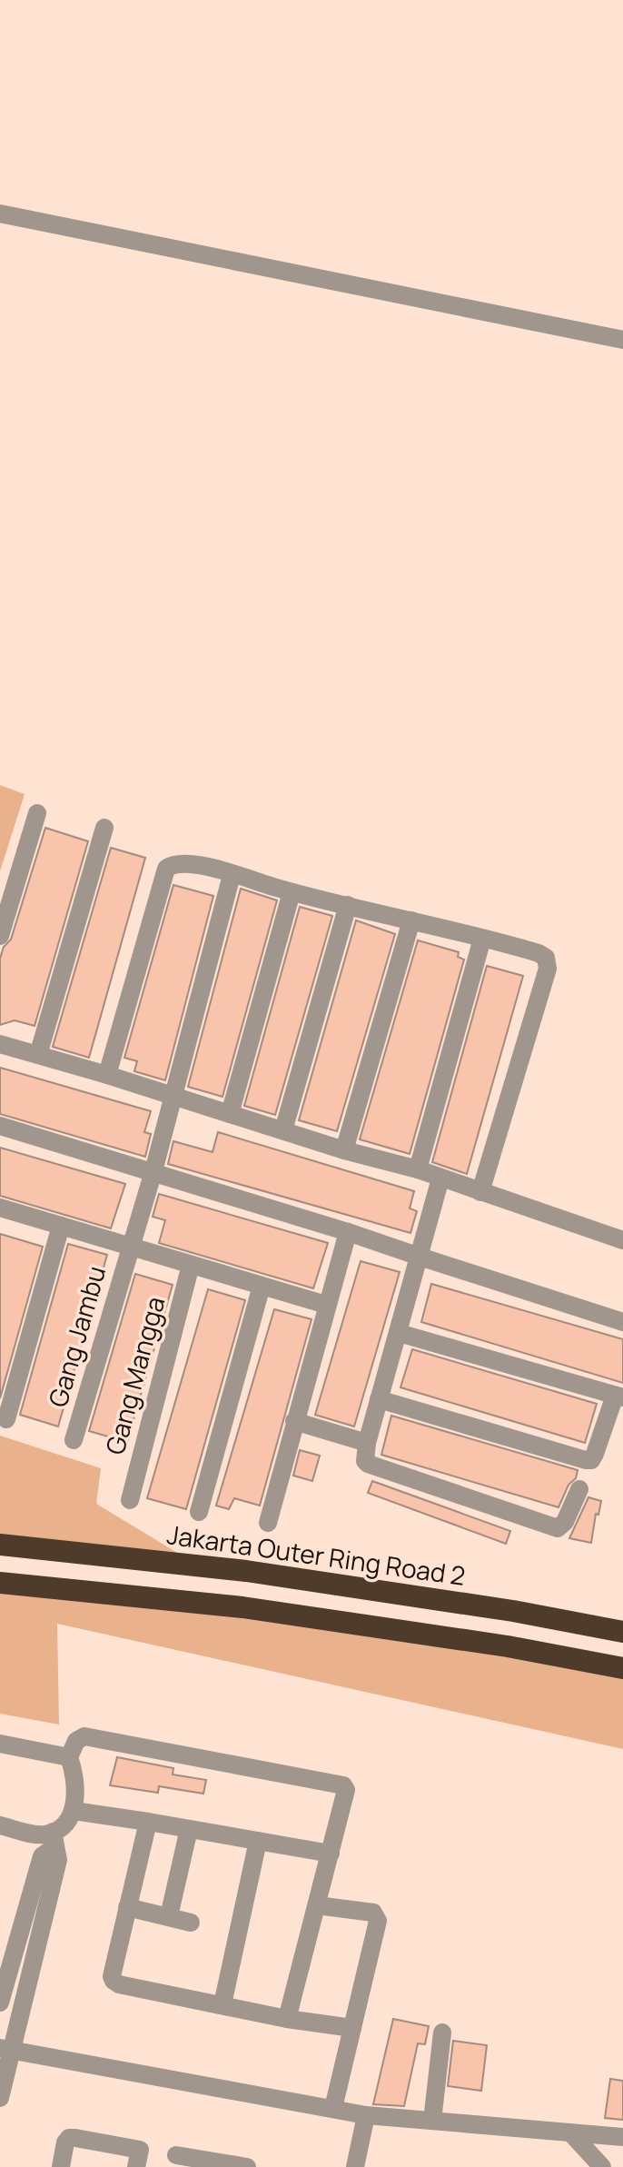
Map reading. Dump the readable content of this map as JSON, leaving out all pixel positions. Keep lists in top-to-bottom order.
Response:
{
  "streets": {
    "highway": ["Jakarta Outer Ring Road 2"],
    "street": ["Gang Jambu", "Gang Mangga"]
  }
}
